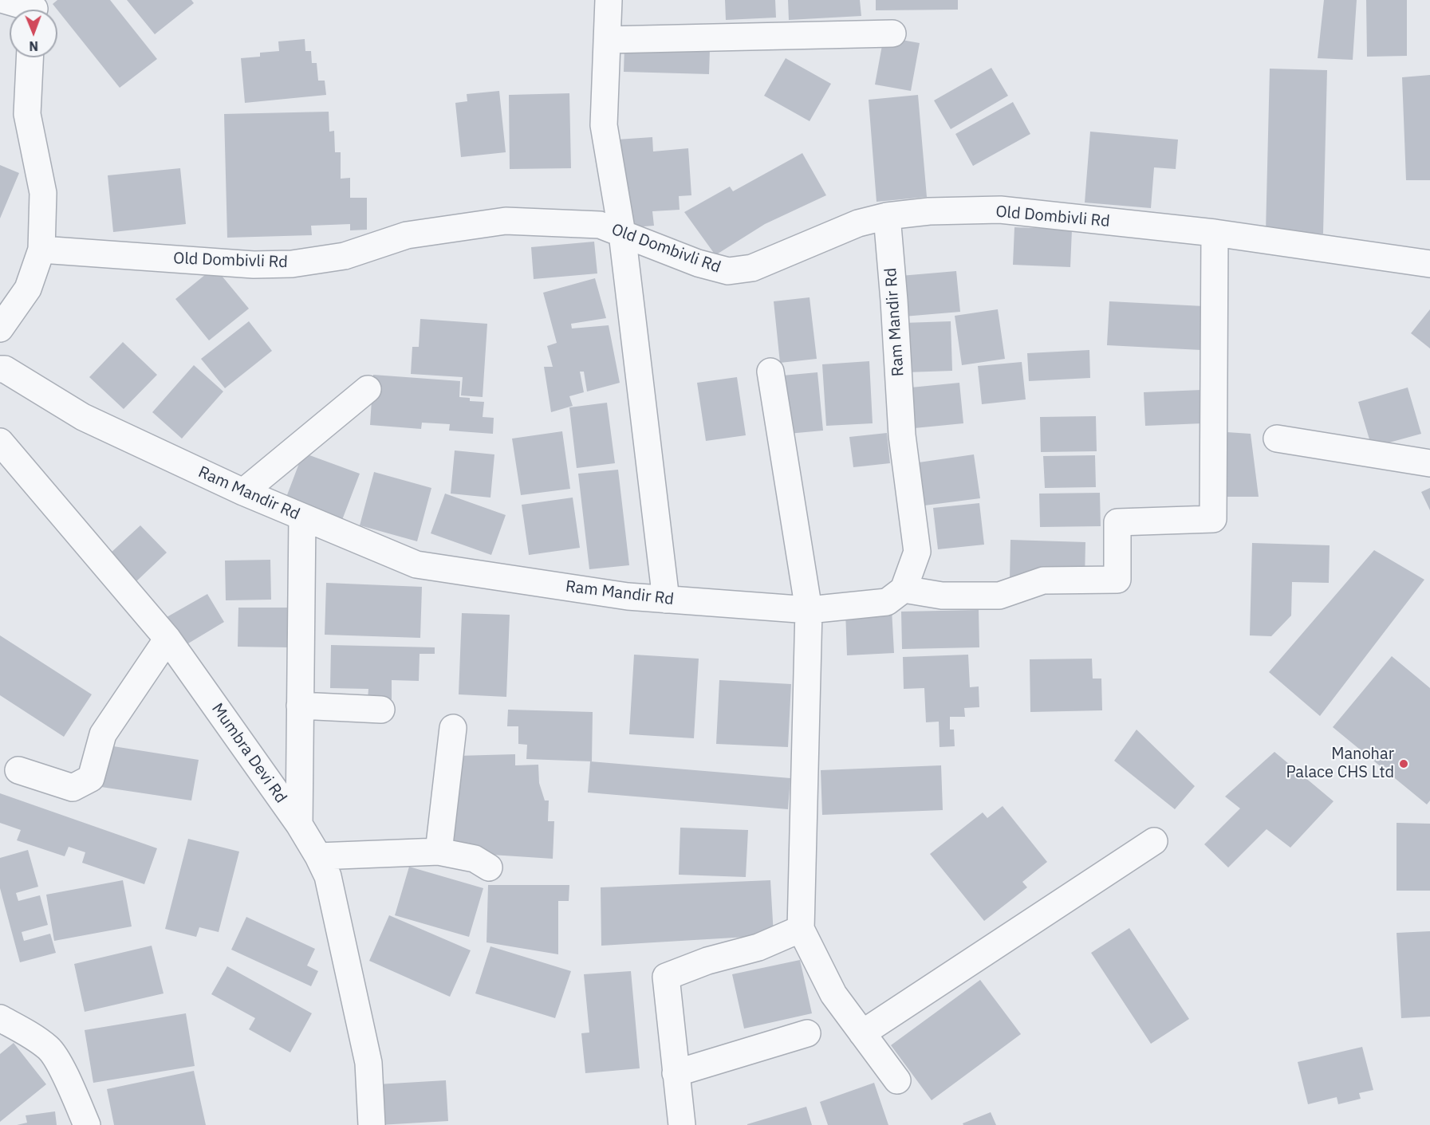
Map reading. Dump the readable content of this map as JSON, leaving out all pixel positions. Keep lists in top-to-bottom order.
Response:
{
  "streets": {
    "street": ["Old Dombivli Rd", "Ram Mandir Rd", "Mumbra Devi Rd"]
  },
  "crossings": [
    ["Old Dombivli Rd", "Ram Mandir Rd"]
  ],
  "places": ["Manohar Palace CHS Ltd"],
  "north": "bottom"
}
